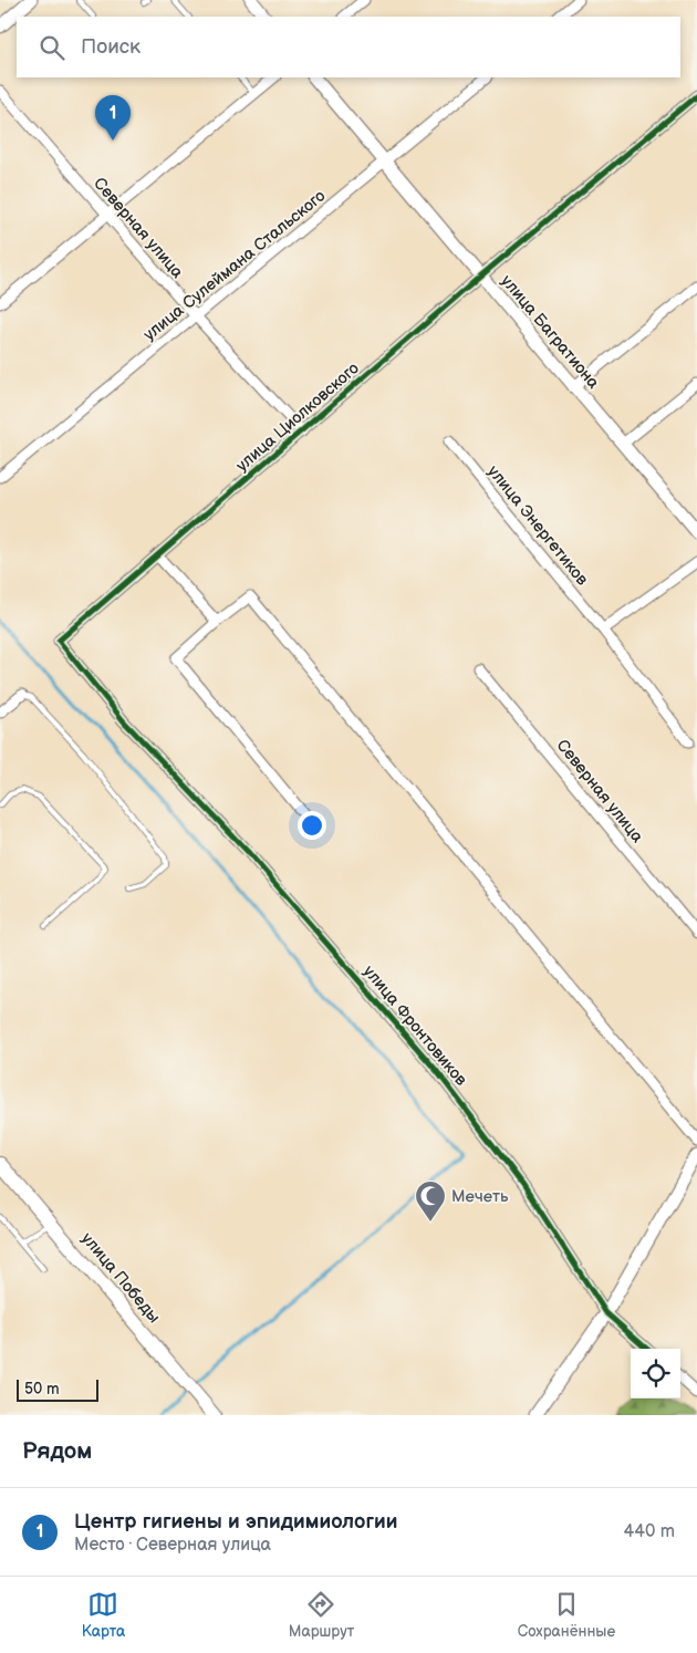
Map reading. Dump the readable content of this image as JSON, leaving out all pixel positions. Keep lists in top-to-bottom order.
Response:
{
  "streets": {
    "main road": ["улица Победы"],
    "street": [
      "Северная улица",
      "улица Сулеймана Стальского",
      "улица Багратиона",
      "улица Циолковского",
      "улица Энергетиков",
      "улица Фронтовиков"
    ]
  },
  "crossings": [
    ["Северная улица", "улица Сулеймана Стальского"],
    ["Северная улица", "улица Циолковского"],
    ["улица Сулеймана Стальского", "улица Багратиона"],
    ["улица Багратиона", "улица Циолковского"],
    ["улица Циолковского", "улица Фронтовиков"]
  ],
  "places": {
    "mosque": ["Мечеть"]
  },
  "scale_bar": "50 m",
  "page": {
    "search": "Поиск",
    "pins": "1",
    "scale": "50 m",
    "heading": "Рядом",
    "list": [
      {
        "mark": "1",
        "name": "Центр гигиены и эпидимиологии",
        "note": "Место · Северная улица",
        "value": "440 m"
      }
    ],
    "nav": ["Карта", "Маршрут", "Сохранённые"]
  }
}
